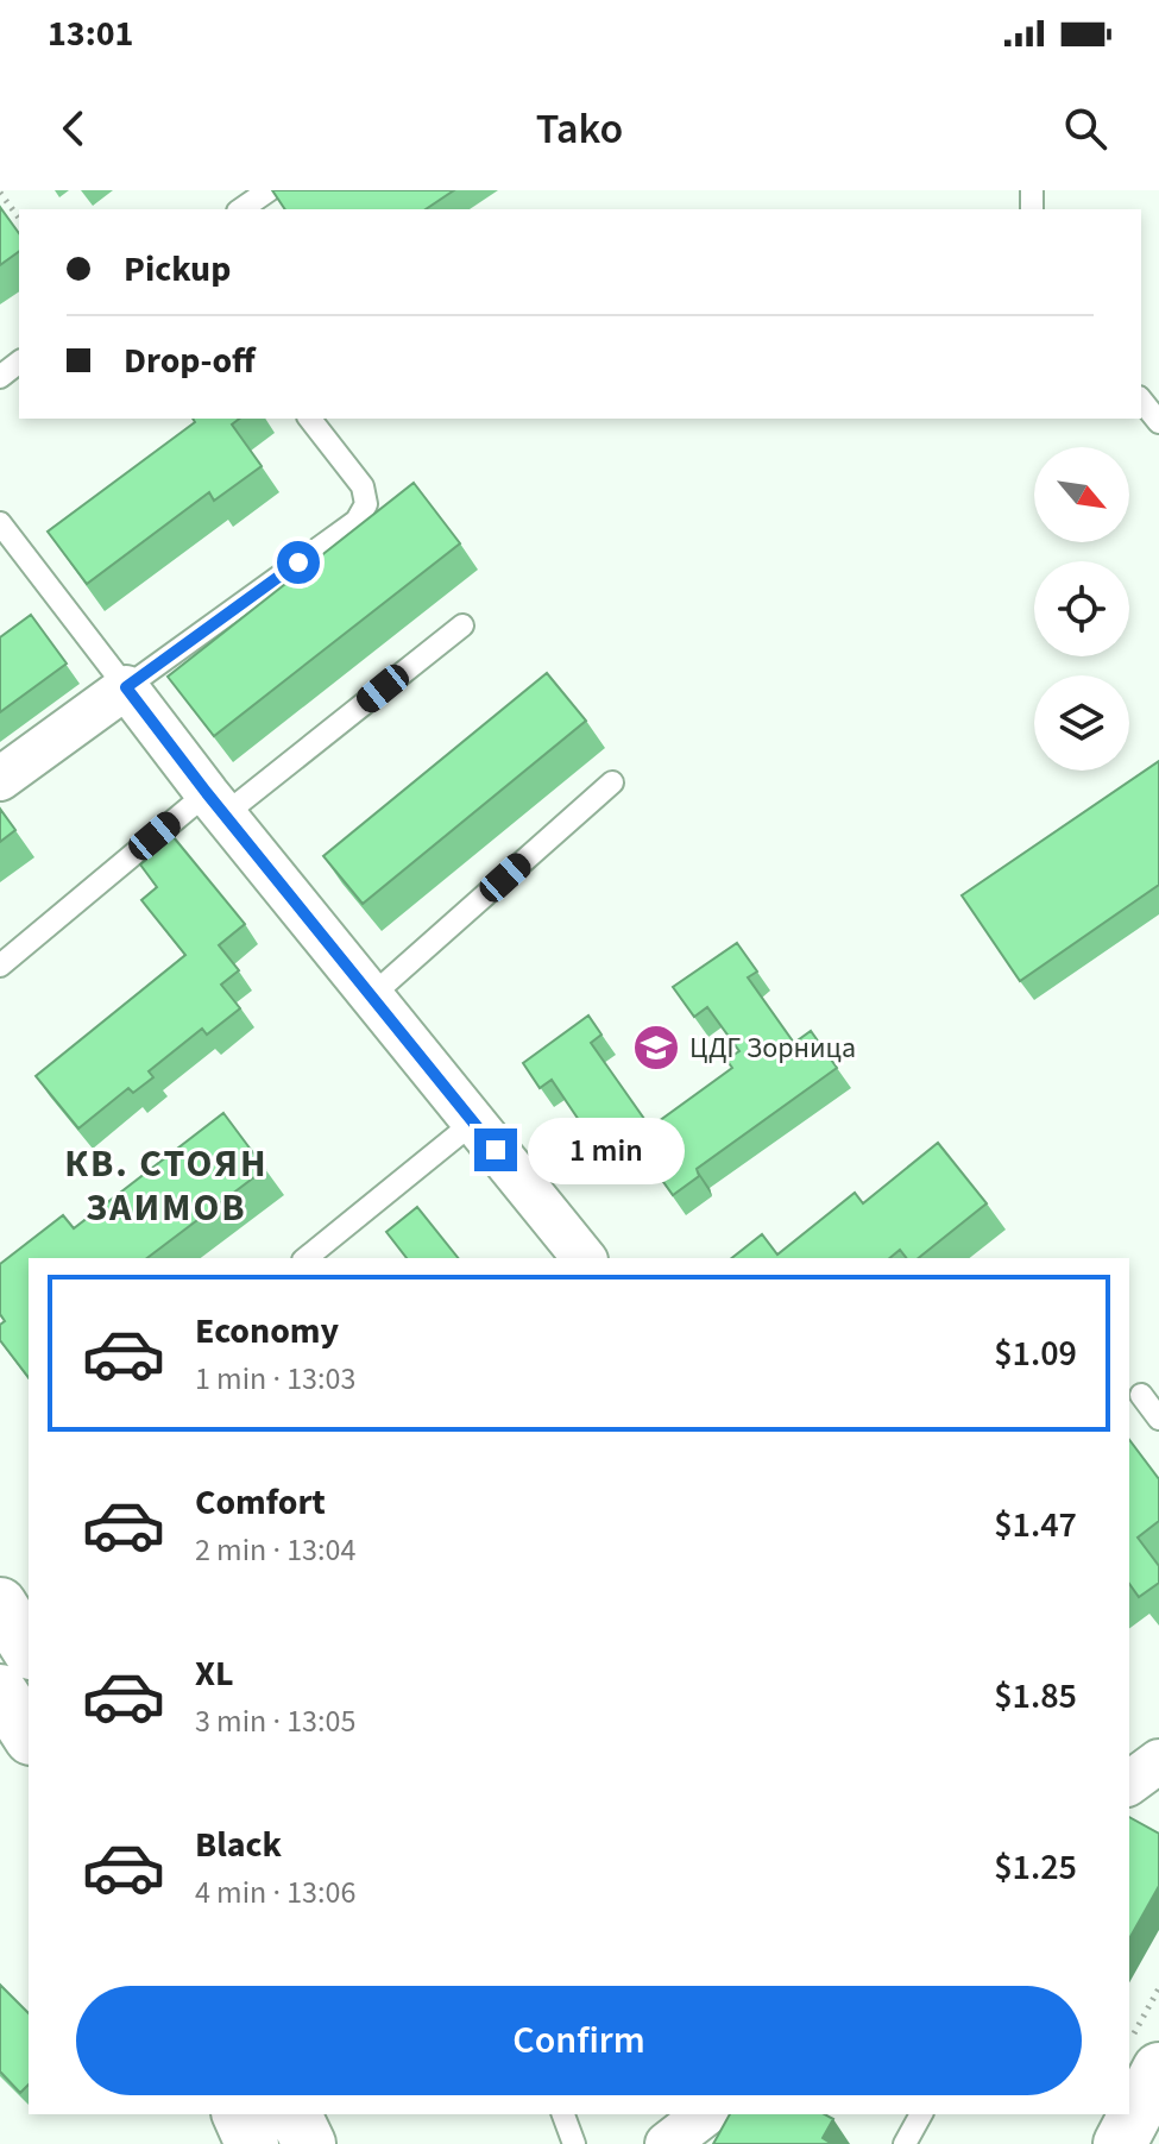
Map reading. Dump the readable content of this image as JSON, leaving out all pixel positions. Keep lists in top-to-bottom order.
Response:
{
  "districts": ["КВ. СТОЯН ЗАИМОВ"],
  "places": {
    "school or university": ["ЦДГ Зорница"]
  },
  "north": "bottom right",
  "page": {
    "status": "13:01",
    "header": "Tako",
    "banner": ["Pickup", "Drop-off"],
    "bubble": "1 min",
    "list": [
      {
        "name": "Economy",
        "note": "1 min · 13:03",
        "value": "$1.09"
      },
      {
        "name": "Comfort",
        "note": "2 min · 13:04",
        "value": "$1.47"
      },
      {
        "name": "XL",
        "note": "3 min · 13:05",
        "value": "$1.85"
      },
      {
        "name": "Black",
        "note": "4 min · 13:06",
        "value": "$1.25"
      }
    ],
    "buttons": "Confirm"
  }
}
